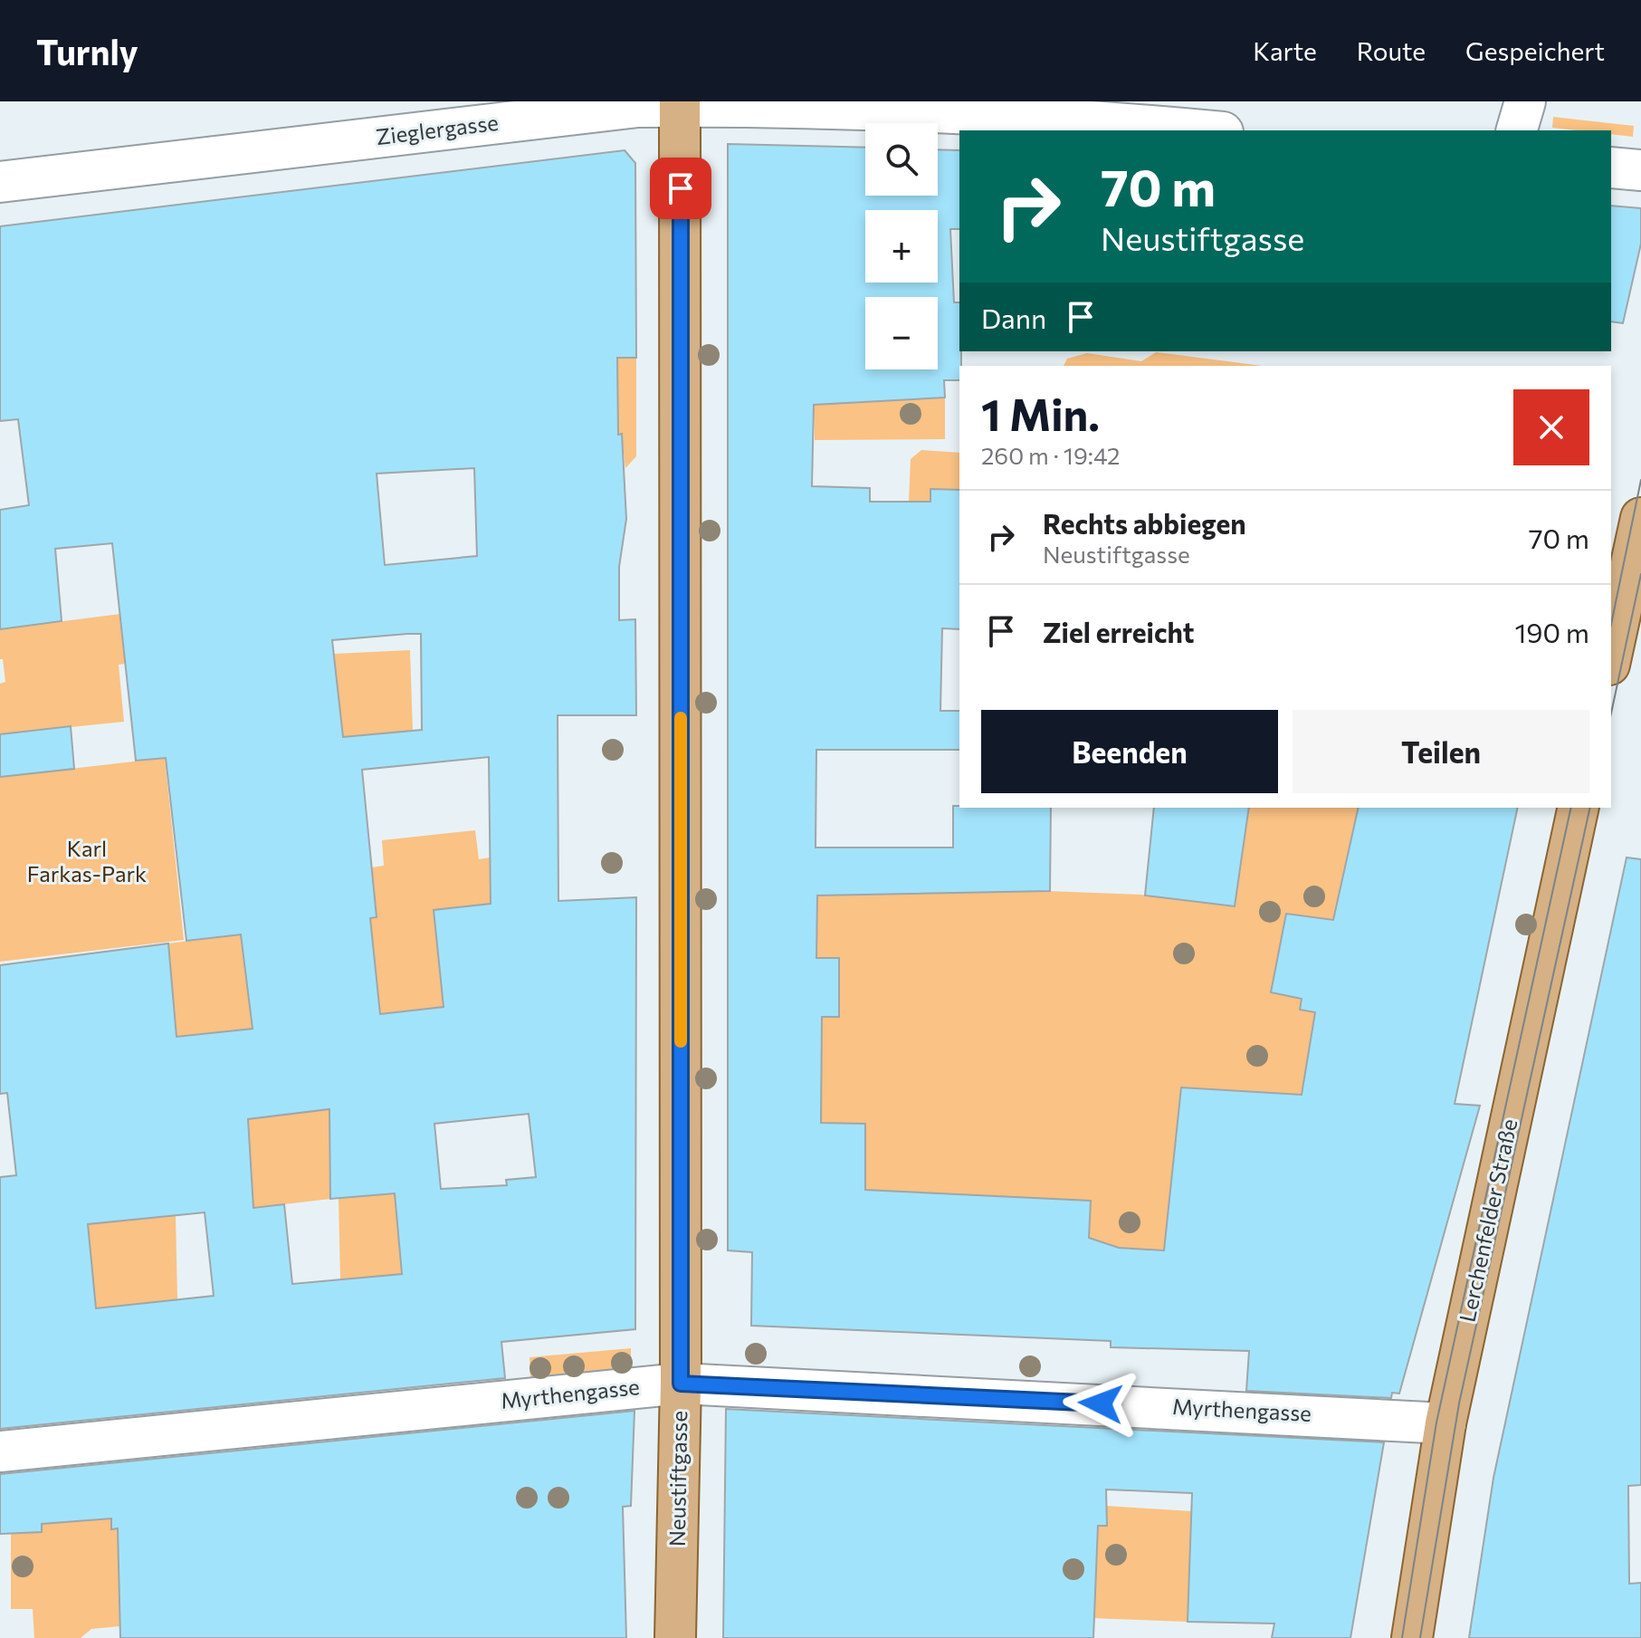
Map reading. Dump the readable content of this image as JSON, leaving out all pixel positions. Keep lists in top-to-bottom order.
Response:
{
  "streets": {
    "main road": ["Lerchenfelder Straße", "Neustiftgasse"],
    "street": ["Zieglergasse", "Myrthengasse"]
  },
  "crossings": [
    ["Zieglergasse", "Neustiftgasse"],
    ["Lerchenfelder Straße", "Myrthengasse"],
    ["Myrthengasse", "Neustiftgasse"]
  ],
  "parks": ["Karl Farkas-Park"],
  "page": {
    "header": "Turnly",
    "nav": ["Karte", "Route", "Gespeichert"],
    "map_buttons": ["+", "−"],
    "turn": ["70 m", "Neustiftgasse"],
    "then": "Dann",
    "heading": ["1 Min.", "260 m · 19:42"],
    "list": [
      {
        "name": "Rechts abbiegen",
        "note": "Neustiftgasse",
        "value": "70 m"
      },
      {
        "name": "Ziel erreicht",
        "value": "190 m"
      }
    ],
    "buttons": ["Beenden", "Teilen"]
  }
}
